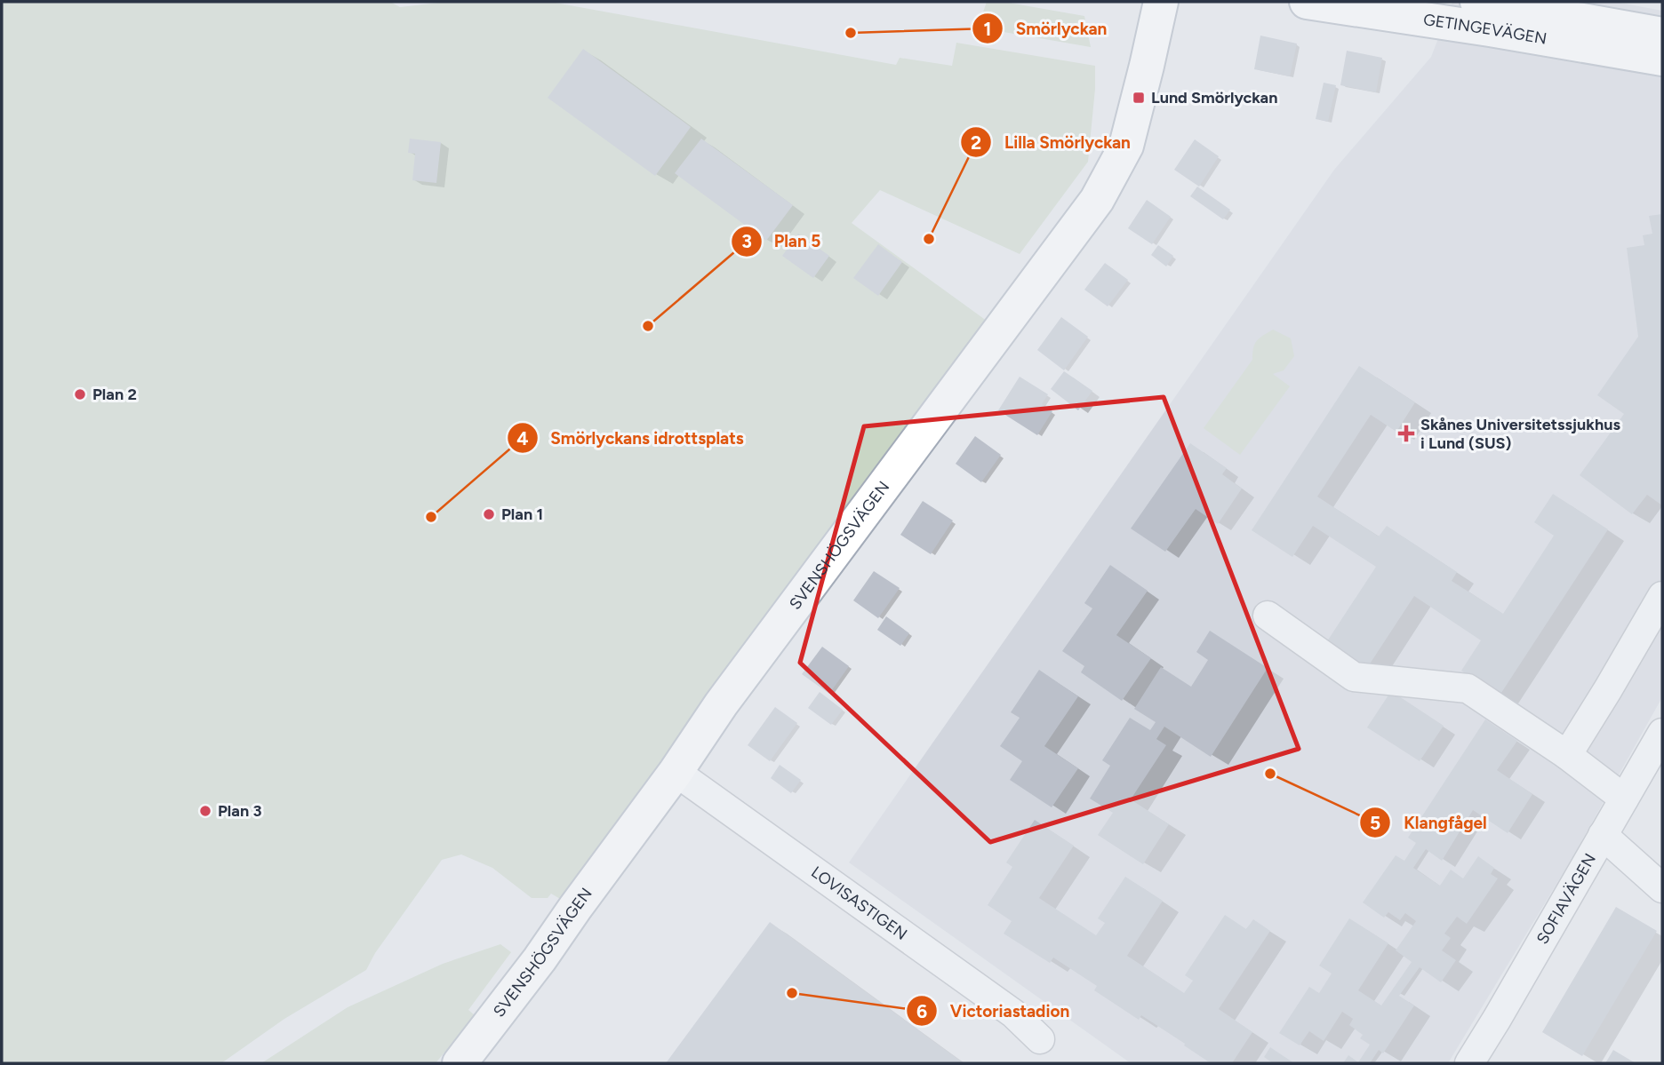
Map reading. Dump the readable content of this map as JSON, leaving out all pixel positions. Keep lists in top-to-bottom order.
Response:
{
  "streets": {
    "main road": ["GETINGEVÄGEN", "SVENSHÖGSVÄGEN"],
    "street": ["SOFIAVÄGEN", "LOVISASTIGEN"]
  },
  "crossings": [
    ["SVENSHÖGSVÄGEN", "LOVISASTIGEN"]
  ],
  "places": {
    "other": [
      "Smörlyckan",
      "Lilla Smörlyckan",
      "Plan 5",
      "Plan 2",
      "Plan 1",
      "Smörlyckans idrottsplats",
      "Klangfågel",
      "Plan 3",
      "Victoriastadion"
    ],
    "transit": ["Lund Smörlyckan"],
    "health": ["Skånes Universitetssjukhus i Lund (SUS)"]
  }
}
